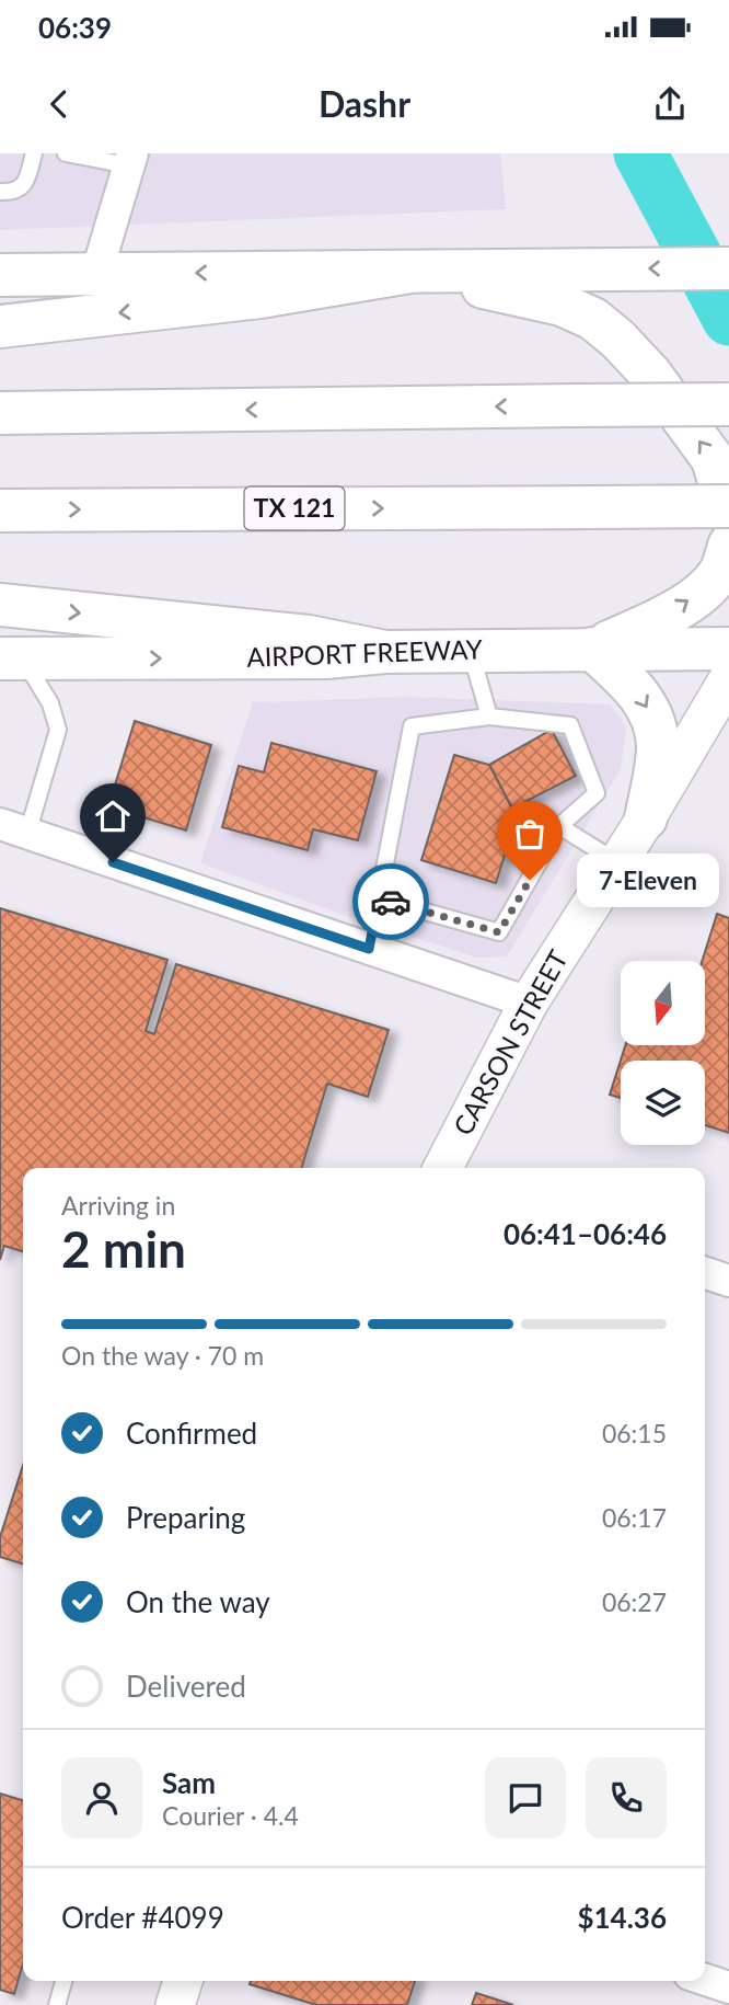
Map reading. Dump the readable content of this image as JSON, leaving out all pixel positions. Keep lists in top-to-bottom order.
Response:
{
  "streets": {
    "main road": ["TX 121", "AIRPORT FREEWAY"],
    "street": ["CARSON STREET"]
  },
  "places": ["7-Eleven"],
  "north": "bottom",
  "page": {
    "status": "06:39",
    "header": "Dashr",
    "bubble": "7-Eleven",
    "heading": ["2 min", "Arriving in", "06:41–06:46"],
    "panel": [
      "Sam",
      "Courier · 4.4",
      "Order #4099",
      "$14.36"
    ],
    "bar": "On the way · 70 m",
    "list": [
      ["Confirmed", "06:15"],
      ["Preparing", "06:17"],
      ["On the way", "06:27"],
      "Delivered"
    ]
  }
}
